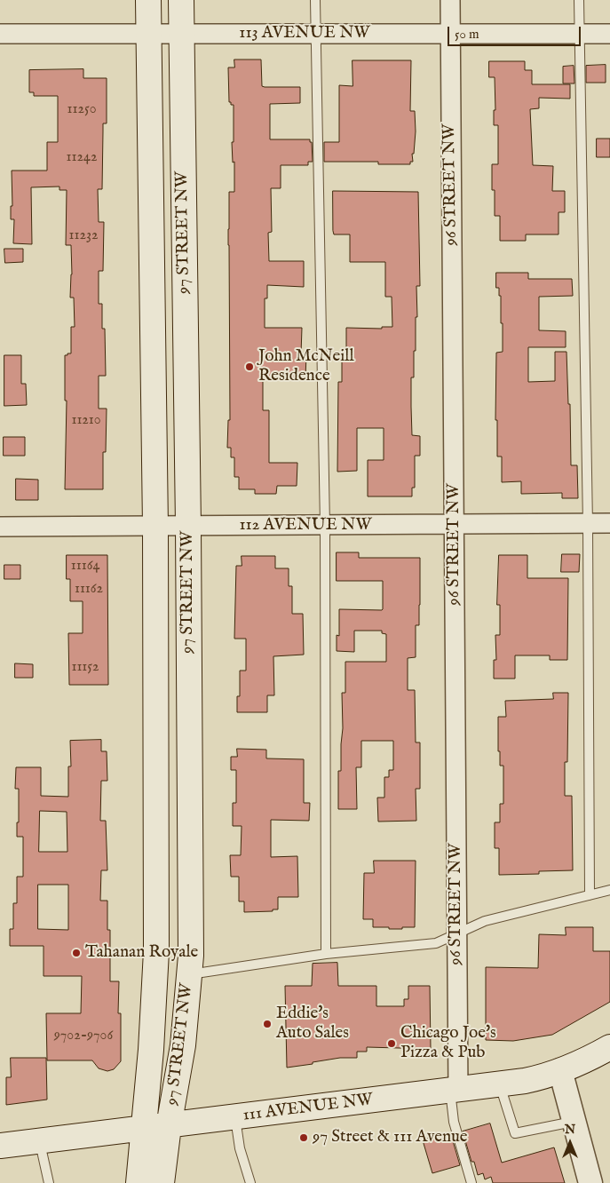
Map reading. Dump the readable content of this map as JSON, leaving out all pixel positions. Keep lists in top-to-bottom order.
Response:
{
  "streets": {
    "main road": ["97 STREET NW", "111 AVENUE NW"],
    "street": ["113 AVENUE NW", "96 STREET NW", "112 AVENUE NW"]
  },
  "crossings": [
    ["113 AVENUE NW", "96 STREET NW"],
    ["113 AVENUE NW", "97 STREET NW"],
    ["96 STREET NW", "112 AVENUE NW"],
    ["96 STREET NW", "111 AVENUE NW"],
    ["97 STREET NW", "112 AVENUE NW"],
    ["97 STREET NW", "111 AVENUE NW"]
  ],
  "places": [
    "John McNeill Residence",
    "Tahanan Royale",
    "Eddie's Auto Sales",
    "Chicago Joe's Pizza & Pub",
    "97 Street & 111 Avenue"
  ],
  "house_numbers": [
    "11250",
    "11242",
    "11232",
    "11210",
    "11164",
    "11162",
    "11152",
    "9702-9706"
  ],
  "scale_bar": "50 m",
  "north": "top"
}
